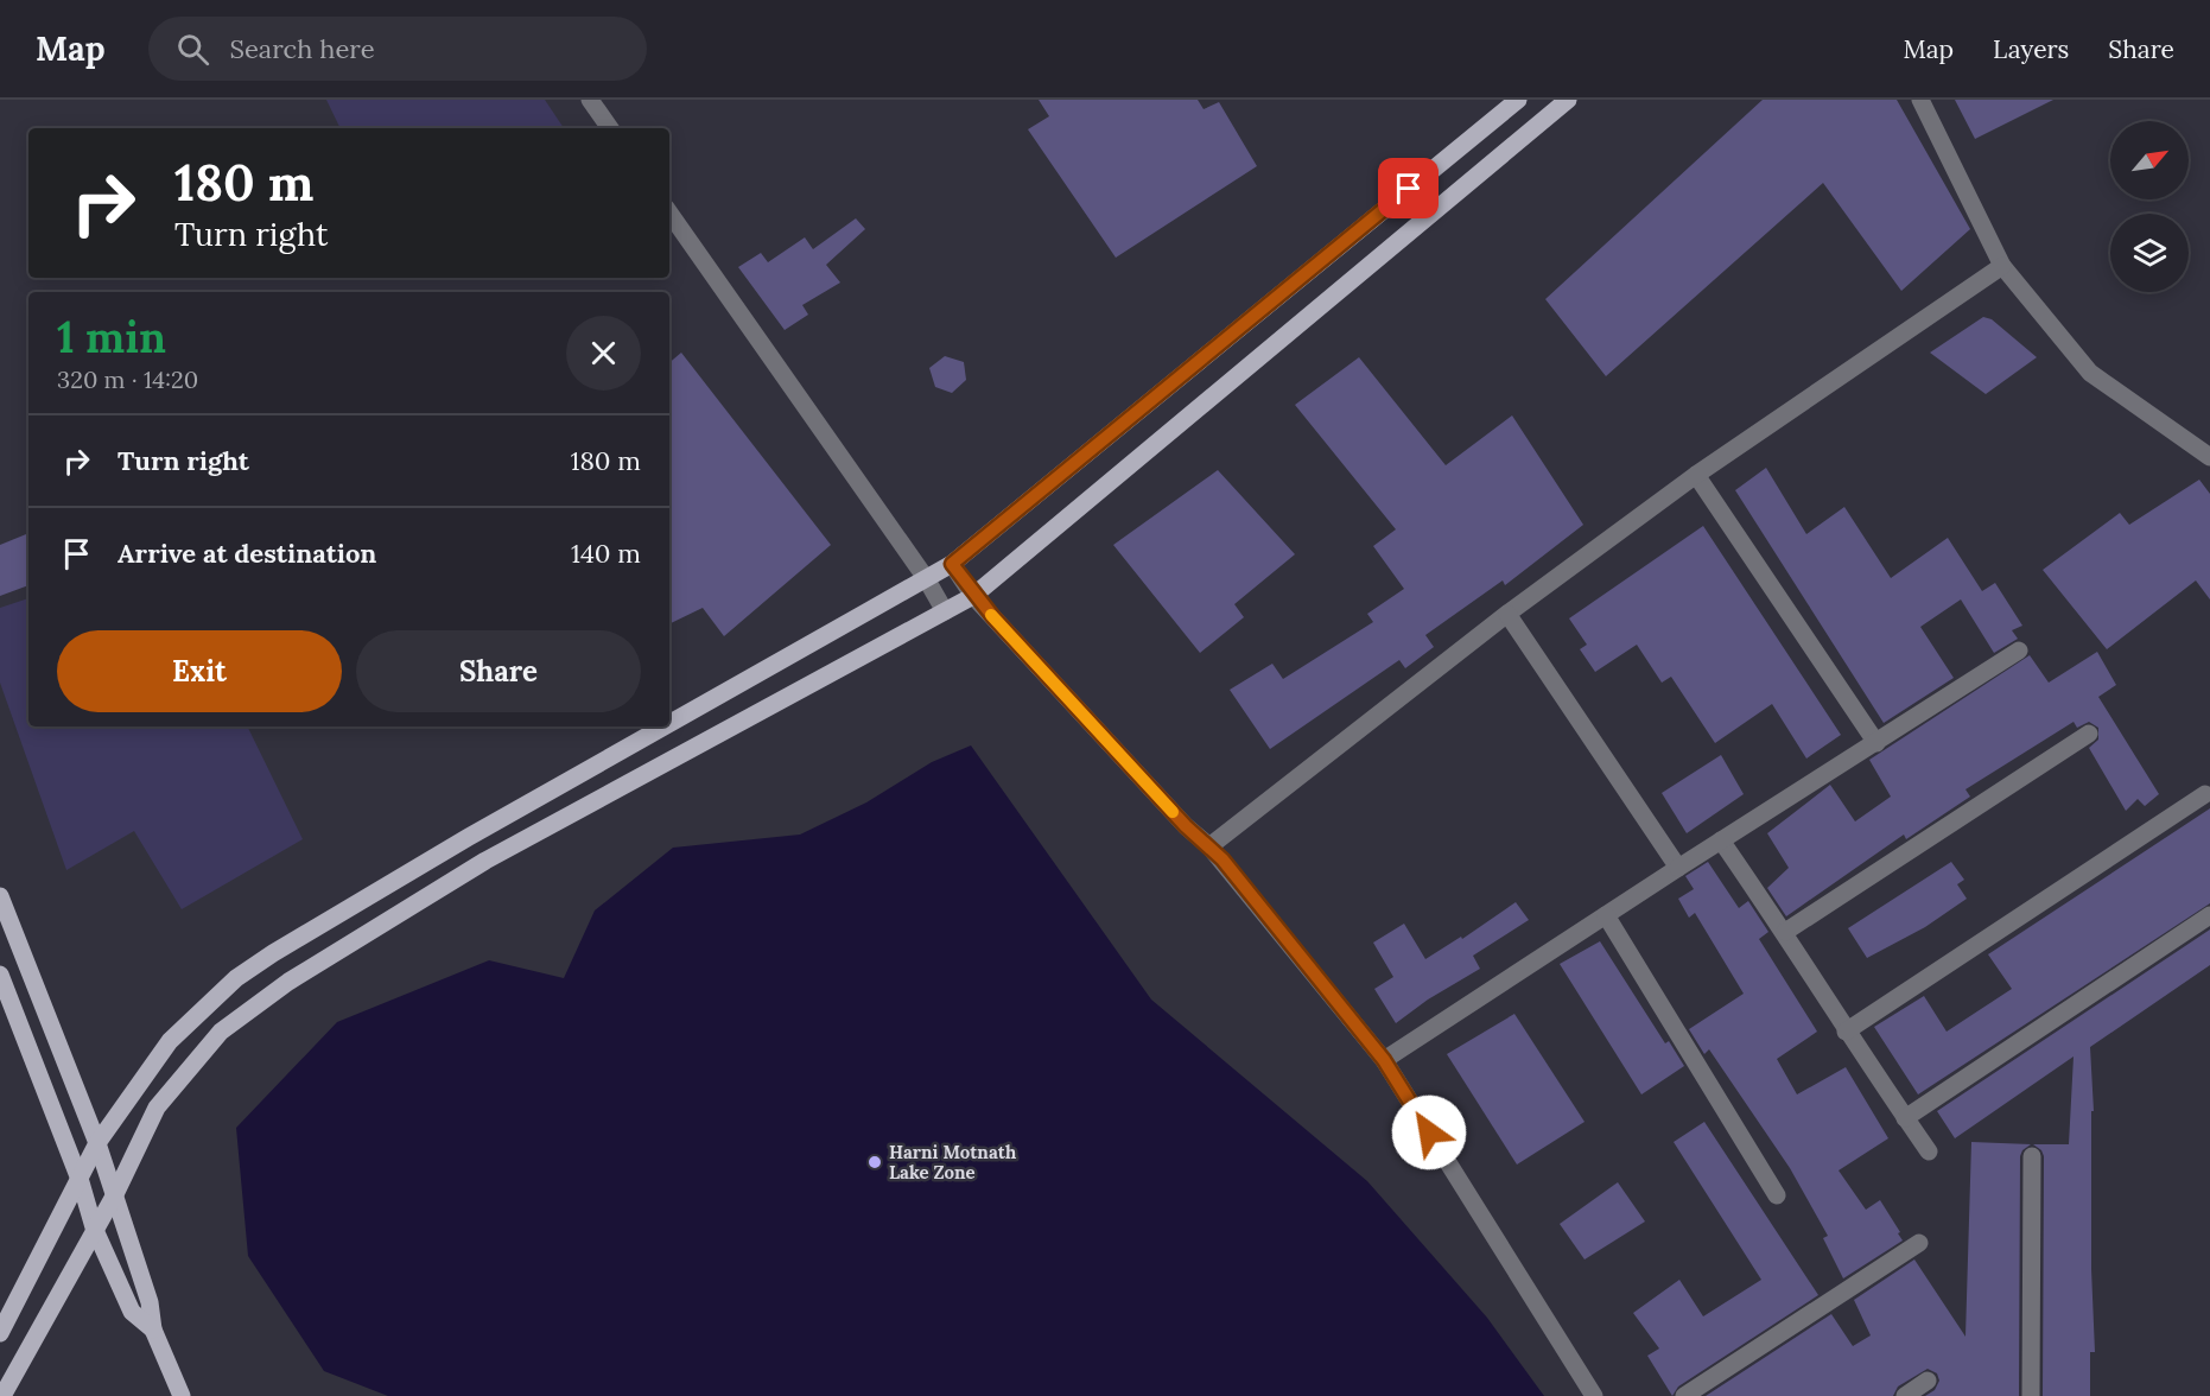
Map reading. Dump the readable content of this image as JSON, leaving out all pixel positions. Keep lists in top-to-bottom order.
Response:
{
  "places": ["Harni Motnath Lake Zone"],
  "north": "top right",
  "page": {
    "header": "Map",
    "search": "Search here",
    "nav": ["Map", "Layers", "Share"],
    "turn": ["180 m", "Turn right"],
    "heading": ["1 min", "320 m · 14:20"],
    "list": [
      {
        "name": "Turn right",
        "value": "180 m"
      },
      {
        "name": "Arrive at destination",
        "value": "140 m"
      }
    ],
    "buttons": ["Exit", "Share"]
  }
}
